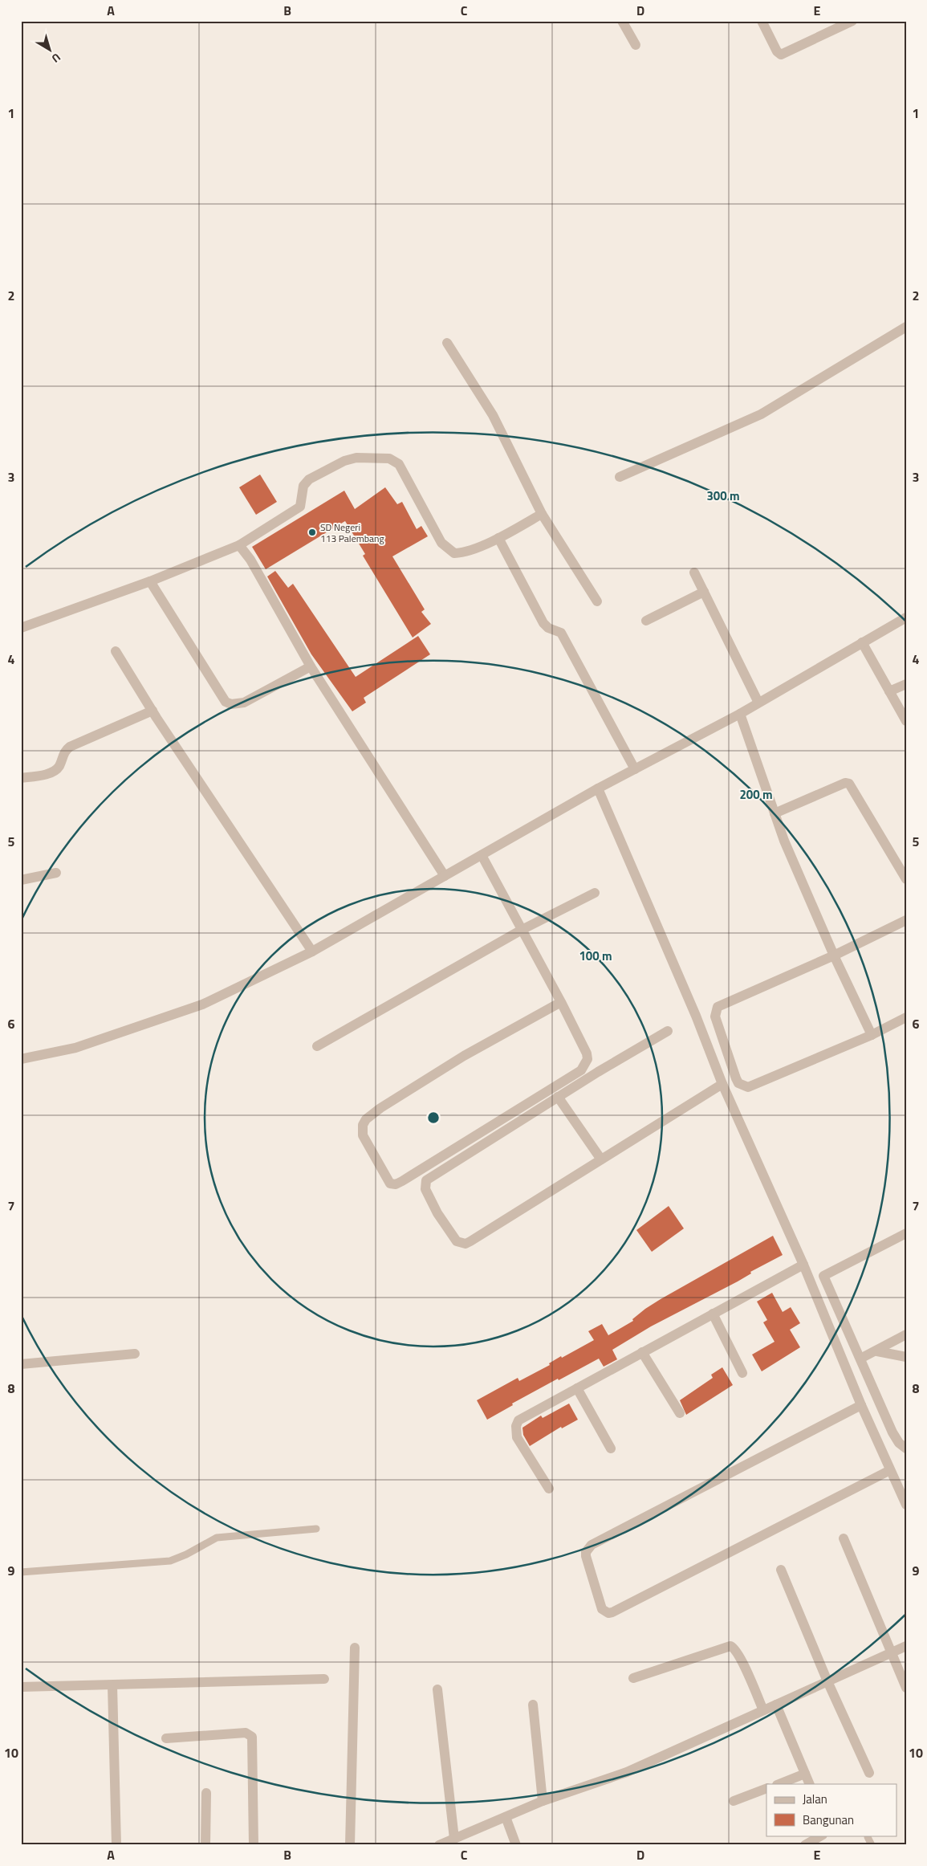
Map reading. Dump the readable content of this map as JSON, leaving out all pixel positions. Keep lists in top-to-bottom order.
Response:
{
  "places": ["SD Negeri 113 Palembang"],
  "legend": ["Jalan", "Bangunan"],
  "north": "bottom right",
  "grid": {
    "columns": [
      "A",
      "B",
      "C",
      "D",
      "E"
    ],
    "rows": [
      "1",
      "2",
      "3",
      "4",
      "5",
      "6",
      "7",
      "8",
      "9",
      "10"
    ]
  },
  "rings": ["300 m", "200 m", "100 m"]
}
